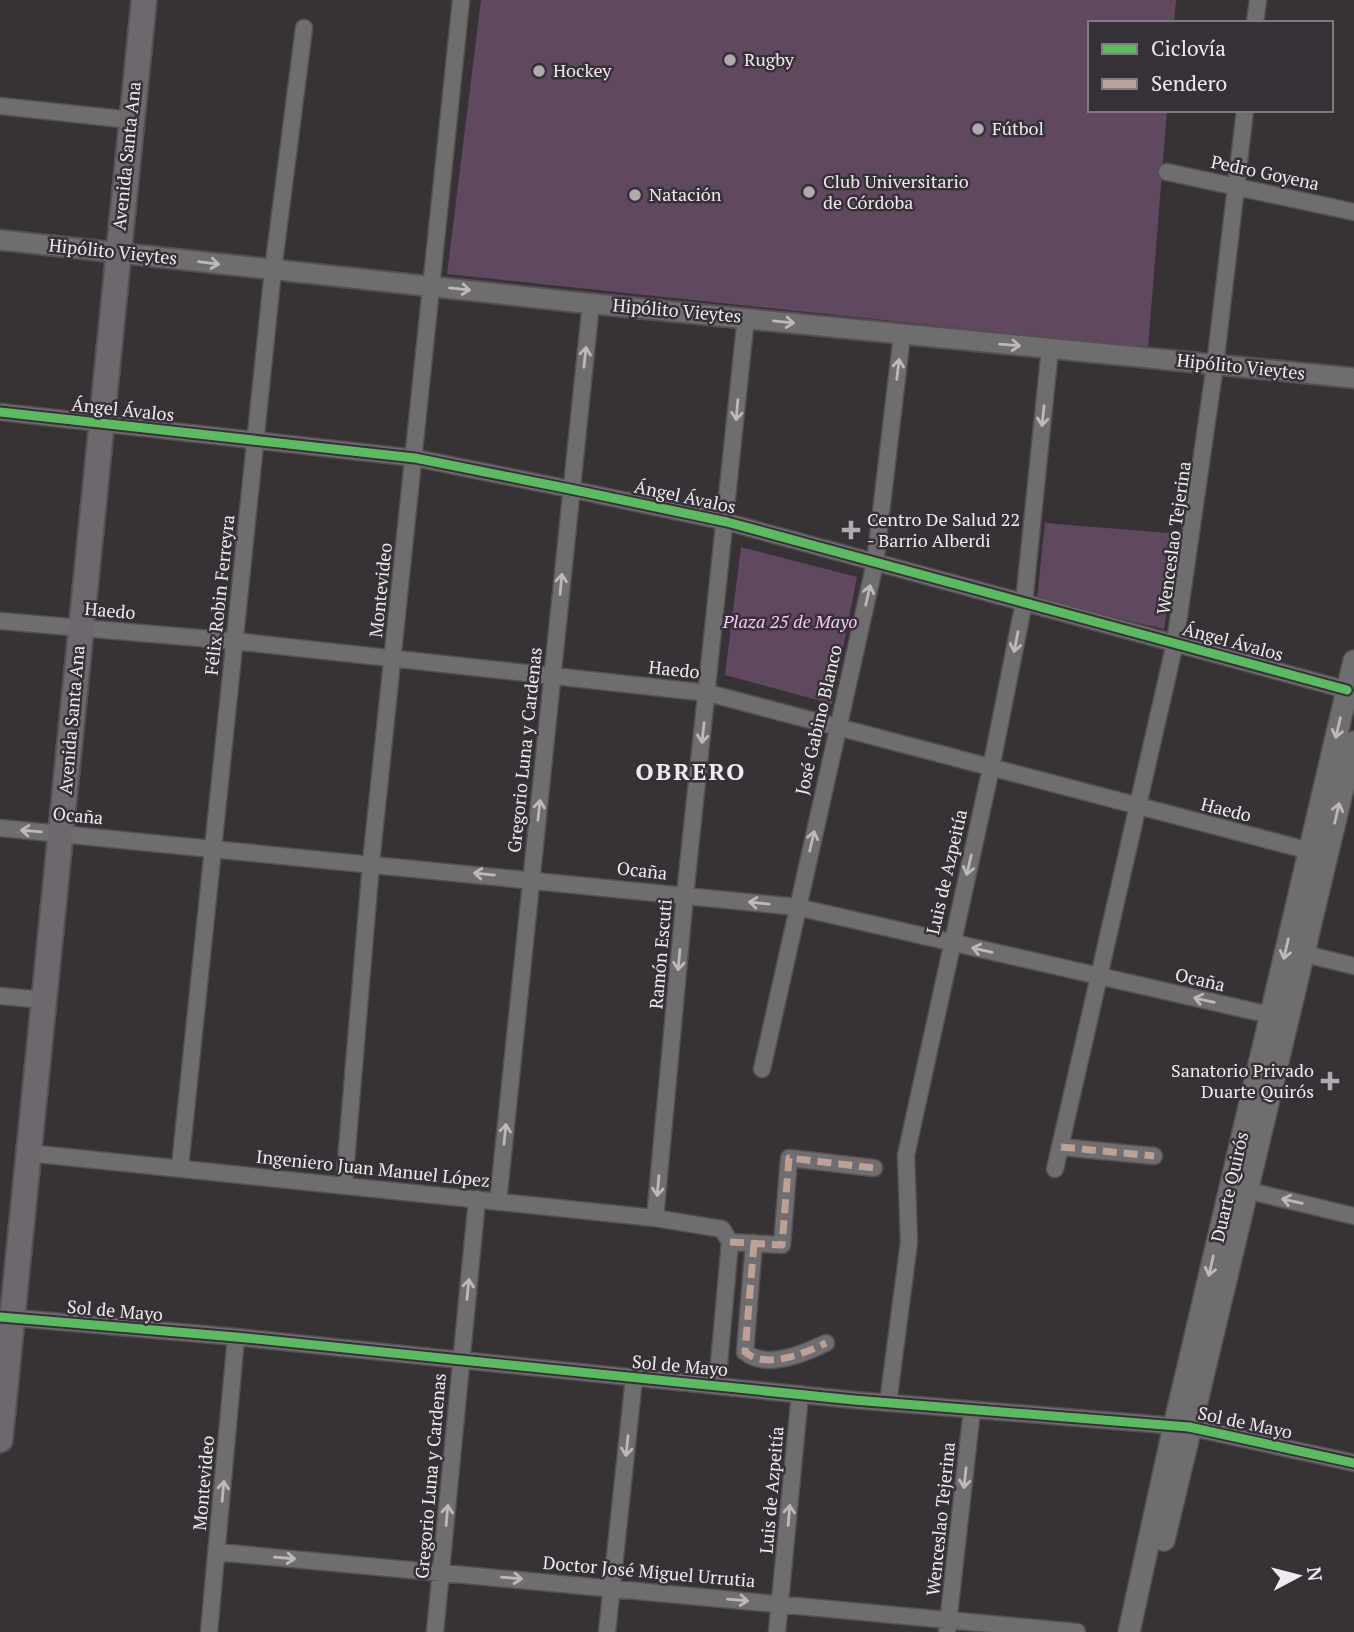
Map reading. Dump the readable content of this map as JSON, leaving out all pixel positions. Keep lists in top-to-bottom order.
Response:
{
  "streets": {
    "main road": ["Avenida Santa Ana", "Duarte Quirós"],
    "street": [
      "Pedro Goyena",
      "Hipólito Vieytes",
      "Ángel Ávalos",
      "Wenceslao Tejerina",
      "Montevideo",
      "Félix Robin Ferreyra",
      "Haedo",
      "José Gabino Blanco",
      "Gregorio Luna y Cardenas",
      "Ocaña",
      "Luis de Azpeitía",
      "Ramón Escuti",
      "Ingeniero Juan Manuel López",
      "Sol de Mayo",
      "Doctor José Miguel Urrutia"
    ]
  },
  "crossings": [
    ["Avenida Santa Ana", "Hipólito Vieytes"],
    ["Avenida Santa Ana", "Ángel Ávalos"],
    ["Avenida Santa Ana", "Haedo"],
    ["Avenida Santa Ana", "Ocaña"],
    ["Avenida Santa Ana", "Ingeniero Juan Manuel López"],
    ["Avenida Santa Ana", "Sol de Mayo"],
    ["Pedro Goyena", "Wenceslao Tejerina"],
    ["Hipólito Vieytes", "Wenceslao Tejerina"],
    ["Hipólito Vieytes", "Montevideo"],
    ["Hipólito Vieytes", "Félix Robin Ferreyra"],
    ["Hipólito Vieytes", "José Gabino Blanco"],
    ["Hipólito Vieytes", "Gregorio Luna y Cardenas"],
    ["Hipólito Vieytes", "Luis de Azpeitía"],
    ["Hipólito Vieytes", "Ramón Escuti"],
    ["Ángel Ávalos", "Wenceslao Tejerina"],
    ["Ángel Ávalos", "Montevideo"],
    ["Ángel Ávalos", "Félix Robin Ferreyra"],
    ["Ángel Ávalos", "José Gabino Blanco"],
    ["Ángel Ávalos", "Gregorio Luna y Cardenas"],
    ["Ángel Ávalos", "Luis de Azpeitía"],
    ["Ángel Ávalos", "Ramón Escuti"],
    ["Ángel Ávalos", "Duarte Quirós"],
    ["Wenceslao Tejerina", "Haedo"],
    ["Wenceslao Tejerina", "Ocaña"],
    ["Wenceslao Tejerina", "Sol de Mayo"],
    ["Wenceslao Tejerina", "Doctor José Miguel Urrutia"],
    ["Montevideo", "Haedo"],
    ["Montevideo", "Ocaña"],
    ["Montevideo", "Ingeniero Juan Manuel López"],
    ["Montevideo", "Sol de Mayo"],
    ["Montevideo", "Doctor José Miguel Urrutia"],
    ["Félix Robin Ferreyra", "Haedo"],
    ["Félix Robin Ferreyra", "Ocaña"],
    ["Félix Robin Ferreyra", "Ingeniero Juan Manuel López"],
    ["Haedo", "José Gabino Blanco"],
    ["Haedo", "Gregorio Luna y Cardenas"],
    ["Haedo", "Luis de Azpeitía"],
    ["Haedo", "Ramón Escuti"],
    ["Haedo", "Duarte Quirós"],
    ["José Gabino Blanco", "Ocaña"],
    ["Gregorio Luna y Cardenas", "Ocaña"],
    ["Gregorio Luna y Cardenas", "Ingeniero Juan Manuel López"],
    ["Gregorio Luna y Cardenas", "Sol de Mayo"],
    ["Gregorio Luna y Cardenas", "Doctor José Miguel Urrutia"],
    ["Ocaña", "Luis de Azpeitía"],
    ["Ocaña", "Ramón Escuti"],
    ["Ocaña", "Duarte Quirós"],
    ["Luis de Azpeitía", "Sol de Mayo"],
    ["Luis de Azpeitía", "Doctor José Miguel Urrutia"],
    ["Ramón Escuti", "Ingeniero Juan Manuel López"],
    ["Duarte Quirós", "Sol de Mayo"]
  ],
  "one_way": [
    "Hipólito Vieytes",
    "José Gabino Blanco",
    "Gregorio Luna y Cardenas",
    "Ocaña",
    "Ramón Escuti",
    "Doctor José Miguel Urrutia"
  ],
  "districts": ["OBRERO"],
  "parks": ["Plaza 25 de Mayo"],
  "places": {
    "other": [
      "Rugby",
      "Hockey",
      "Fútbol",
      "Club Universitario de Córdoba",
      "Natación"
    ],
    "health": ["Centro De Salud 22 - Barrio Alberdi", "Sanatorio Privado Duarte Quirós"]
  },
  "legend": ["Ciclovía", "Sendero"],
  "north": "right"
}
